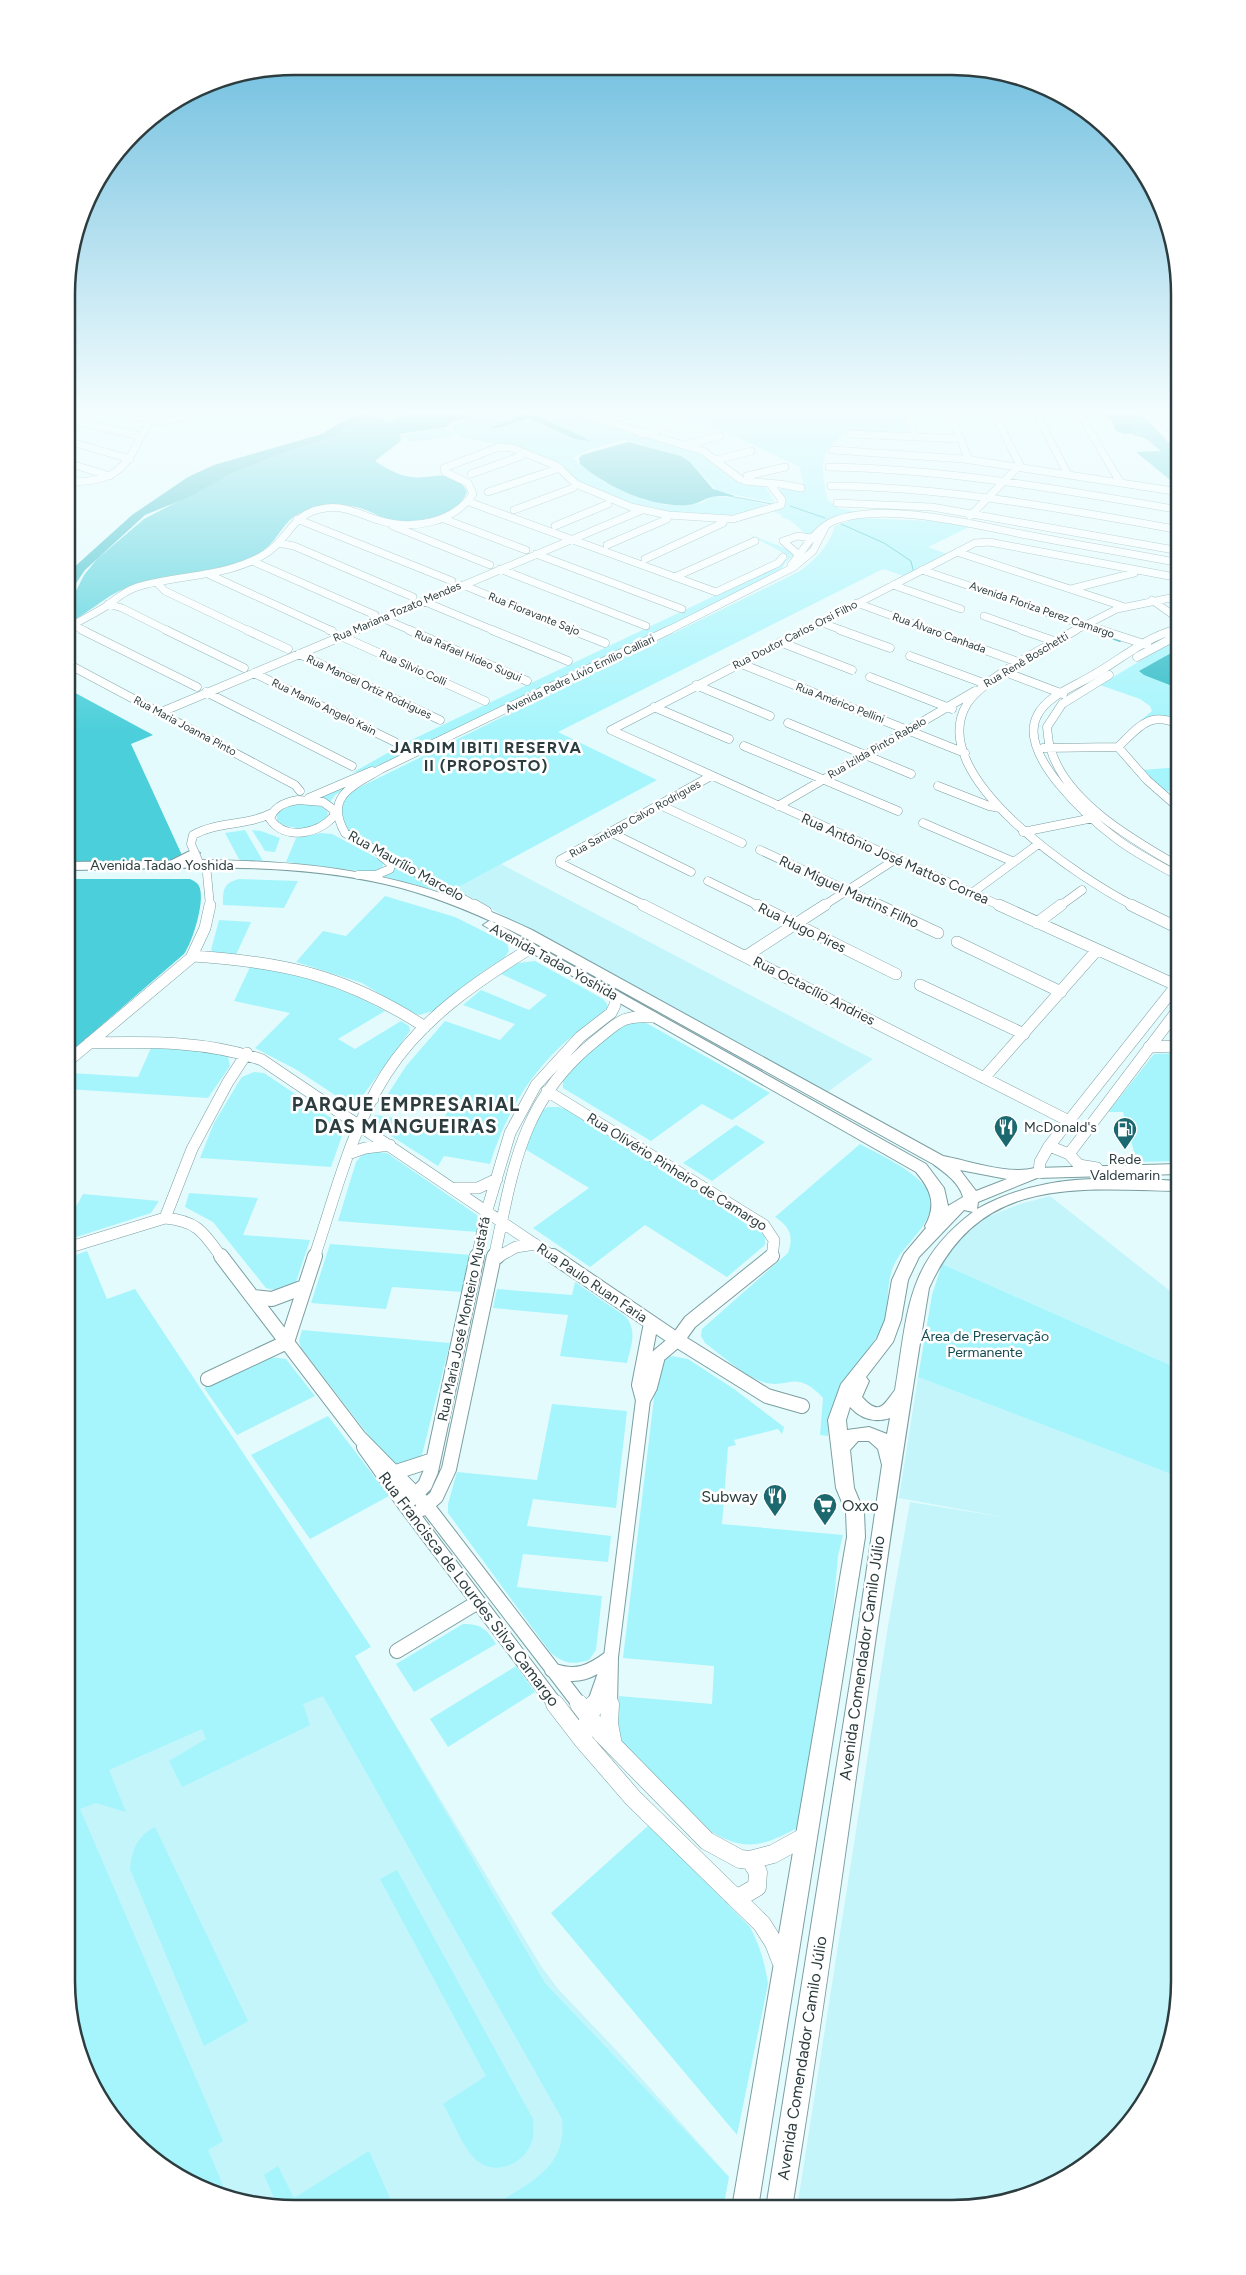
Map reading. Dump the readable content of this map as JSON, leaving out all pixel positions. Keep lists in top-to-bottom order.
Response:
{
  "streets": {
    "main road": ["Avenida Tadao Yoshida", "Avenida Comendador Camilo Júlio"],
    "street": [
      "Avenida Floriza Perez Camargo",
      "Rua Mariana Tozato Mendes",
      "Rua Fioravante Sajo",
      "Rua Álvaro Canhada",
      "Rua Doutor Carlos Orsi Filho",
      "Rua Rafael Hideo Sugui",
      "Rua Renê Boschetti",
      "Rua Silvio Colli",
      "Avenida Padre Lívio Emílio Calliari",
      "Rua Manoel Ortiz Rodrigues",
      "Rua Américo Pellini",
      "Rua Manlio Angelo Kain",
      "Rua Maria Joanna Pinto",
      "Rua Izilda Pinto Rabelo",
      "Rua Santiago Calvo Rodrigues",
      "Rua Antônio José Mattos Correa",
      "Rua Maurílio Marcelo",
      "Rua Miguel Martins Filho",
      "Rua Hugo Pires",
      "Rua Octacílio Andries",
      "Rua Olivério Pinheiro de Camargo",
      "Rua Paulo Ruan Faria",
      "Rua Maria José Monteiro Mustafá",
      "Rua Francisca de Lourdes Silva Camargo"
    ]
  },
  "crossings": [
    ["Avenida Floriza Perez Camargo", "Rua Doutor Carlos Orsi Filho"],
    ["Avenida Floriza Perez Camargo", "Rua Renê Boschetti"],
    ["Rua Mariana Tozato Mendes", "Rua Fioravante Sajo"],
    ["Rua Mariana Tozato Mendes", "Rua Rafael Hideo Sugui"],
    ["Rua Mariana Tozato Mendes", "Rua Silvio Colli"],
    ["Rua Mariana Tozato Mendes", "Rua Manoel Ortiz Rodrigues"],
    ["Rua Mariana Tozato Mendes", "Rua Manlio Angelo Kain"],
    ["Rua Mariana Tozato Mendes", "Rua Maria Joanna Pinto"],
    ["Rua Álvaro Canhada", "Rua Doutor Carlos Orsi Filho"],
    ["Rua Álvaro Canhada", "Rua Renê Boschetti"],
    ["Rua Doutor Carlos Orsi Filho", "Rua Américo Pellini"],
    ["Rua Doutor Carlos Orsi Filho", "Rua Antônio José Mattos Correa"],
    ["Rua Renê Boschetti", "Rua Izilda Pinto Rabelo"],
    ["Avenida Padre Lívio Emílio Calliari", "Rua Maria Joanna Pinto"],
    ["Avenida Padre Lívio Emílio Calliari", "Rua Maurílio Marcelo"],
    ["Rua Américo Pellini", "Rua Izilda Pinto Rabelo"],
    ["Rua Izilda Pinto Rabelo", "Rua Antônio José Mattos Correa"],
    ["Rua Santiago Calvo Rodrigues", "Rua Antônio José Mattos Correa"],
    ["Rua Santiago Calvo Rodrigues", "Rua Octacílio Andries"],
    ["Avenida Tadao Yoshida", "Rua Maurílio Marcelo"],
    ["Avenida Tadao Yoshida", "Rua Maria José Monteiro Mustafá"],
    ["Avenida Tadao Yoshida", "Avenida Comendador Camilo Júlio"],
    ["Rua Olivério Pinheiro de Camargo", "Rua Paulo Ruan Faria"],
    ["Rua Olivério Pinheiro de Camargo", "Rua Maria José Monteiro Mustafá"],
    ["Rua Paulo Ruan Faria", "Rua Maria José Monteiro Mustafá"],
    ["Rua Maria José Monteiro Mustafá", "Rua Francisca de Lourdes Silva Camargo"],
    ["Rua Francisca de Lourdes Silva Camargo", "Avenida Comendador Camilo Júlio"]
  ],
  "districts": ["JARDIM IBITI RESERVA II (PROPOSTO)", "PARQUE EMPRESARIAL DAS MANGUEIRAS"],
  "parks": ["Área de Preservação Permanente"],
  "places": {
    "restaurant": ["McDonald's", "Subway"],
    "fuel station": ["Rede Valdemarin"],
    "supermarket": ["Oxxo"]
  }
}
